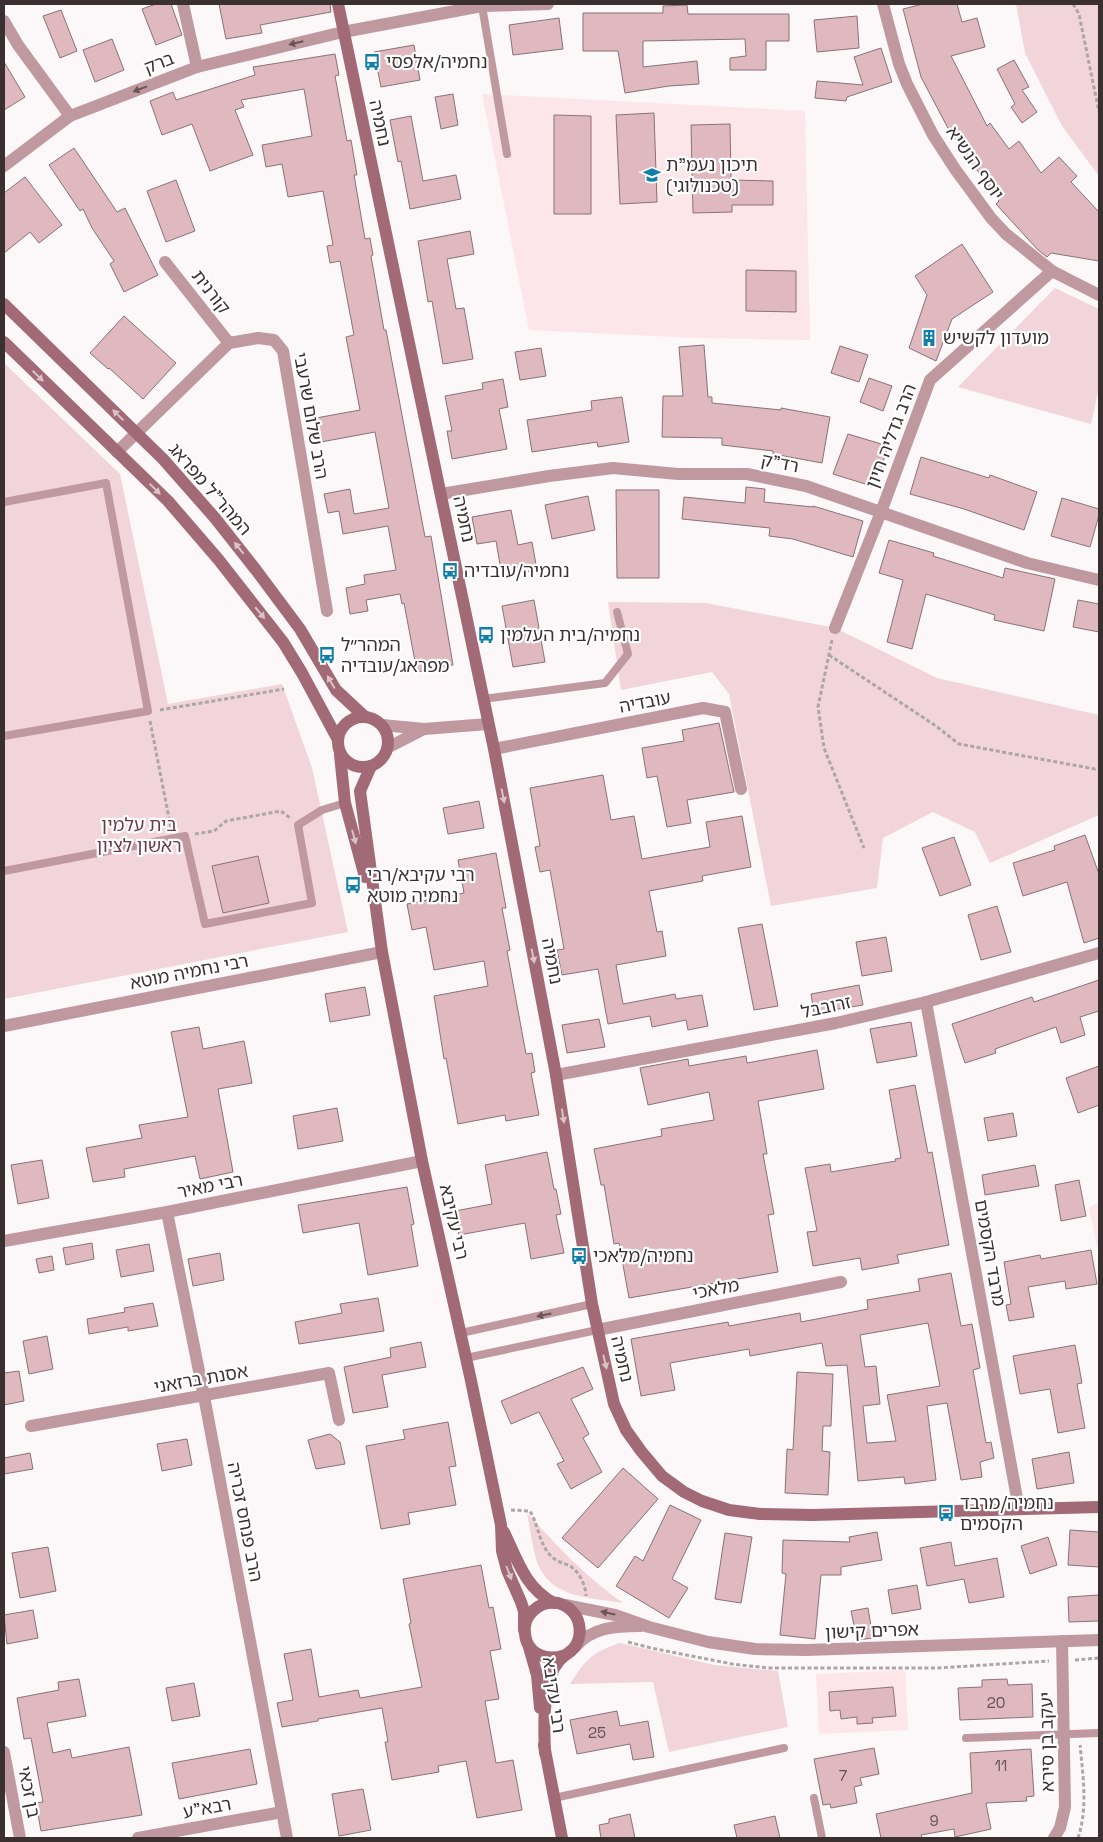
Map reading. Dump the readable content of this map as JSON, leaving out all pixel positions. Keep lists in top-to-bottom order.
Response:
{
  "streets": {
    "street": [
      "ברק",
      "נחמיה",
      "יוסף הנשיא",
      "קורנית",
      "הרב שלום שרעבי",
      "הרב גדליה חיון",
      "רד\"ק",
      "המהר\"ל מפראג",
      "עובדיה",
      "רבי נחמיה מוטא",
      "זרובבל",
      "רבי מאיר",
      "רבי עקיבא",
      "מרבד הקסמים",
      "מלאכי",
      "אסנת ברזאני",
      "הרב פנחס זכריה",
      "אפרים קישון",
      "יעקב בן סירא",
      "בן זכאי",
      "רבא\"ע"
    ]
  },
  "crossings": [
    ["ברק", "נחמיה"],
    ["נחמיה", "רד\"ק"],
    ["נחמיה", "עובדיה"],
    ["נחמיה", "זרובבל"],
    ["נחמיה", "מרבד הקסמים"],
    ["נחמיה", "מלאכי"],
    ["יוסף הנשיא", "הרב גדליה חיון"],
    ["קורנית", "הרב שלום שרעבי"],
    ["הרב גדליה חיון", "רד\"ק"],
    ["רבי נחמיה מוטא", "רבי עקיבא"],
    ["זרובבל", "מרבד הקסמים"],
    ["רבי מאיר", "רבי עקיבא"],
    ["רבי מאיר", "הרב פנחס זכריה"],
    ["רבי עקיבא", "אפרים קישון"],
    ["אסנת ברזאני", "הרב פנחס זכריה"],
    ["הרב פנחס זכריה", "רבא\"ע"],
    ["אפרים קישון", "יעקב בן סירא"]
  ],
  "one_way": ["ברק", "נחמיה"],
  "parks": ["בית עלמין ראשון לציון"],
  "places": {
    "bus stop": [
      "נחמיה/אלפסי",
      "נחמיה/עובדיה",
      "נחמיה/בית העלמין",
      "המהר״ל מפראג/עובדיה",
      "רבי עקיבא/רבי נחמיה מוטא",
      "נחמיה/מלאכי",
      "נחמיה/מרבד הקסמים"
    ],
    "school or university": ["תיכון נעמ\"ת (טכנולוגי)"],
    "building": ["מועדון לקשיש"]
  },
  "house_numbers": [
    "20",
    "25",
    "11",
    "7",
    "9"
  ]
}
